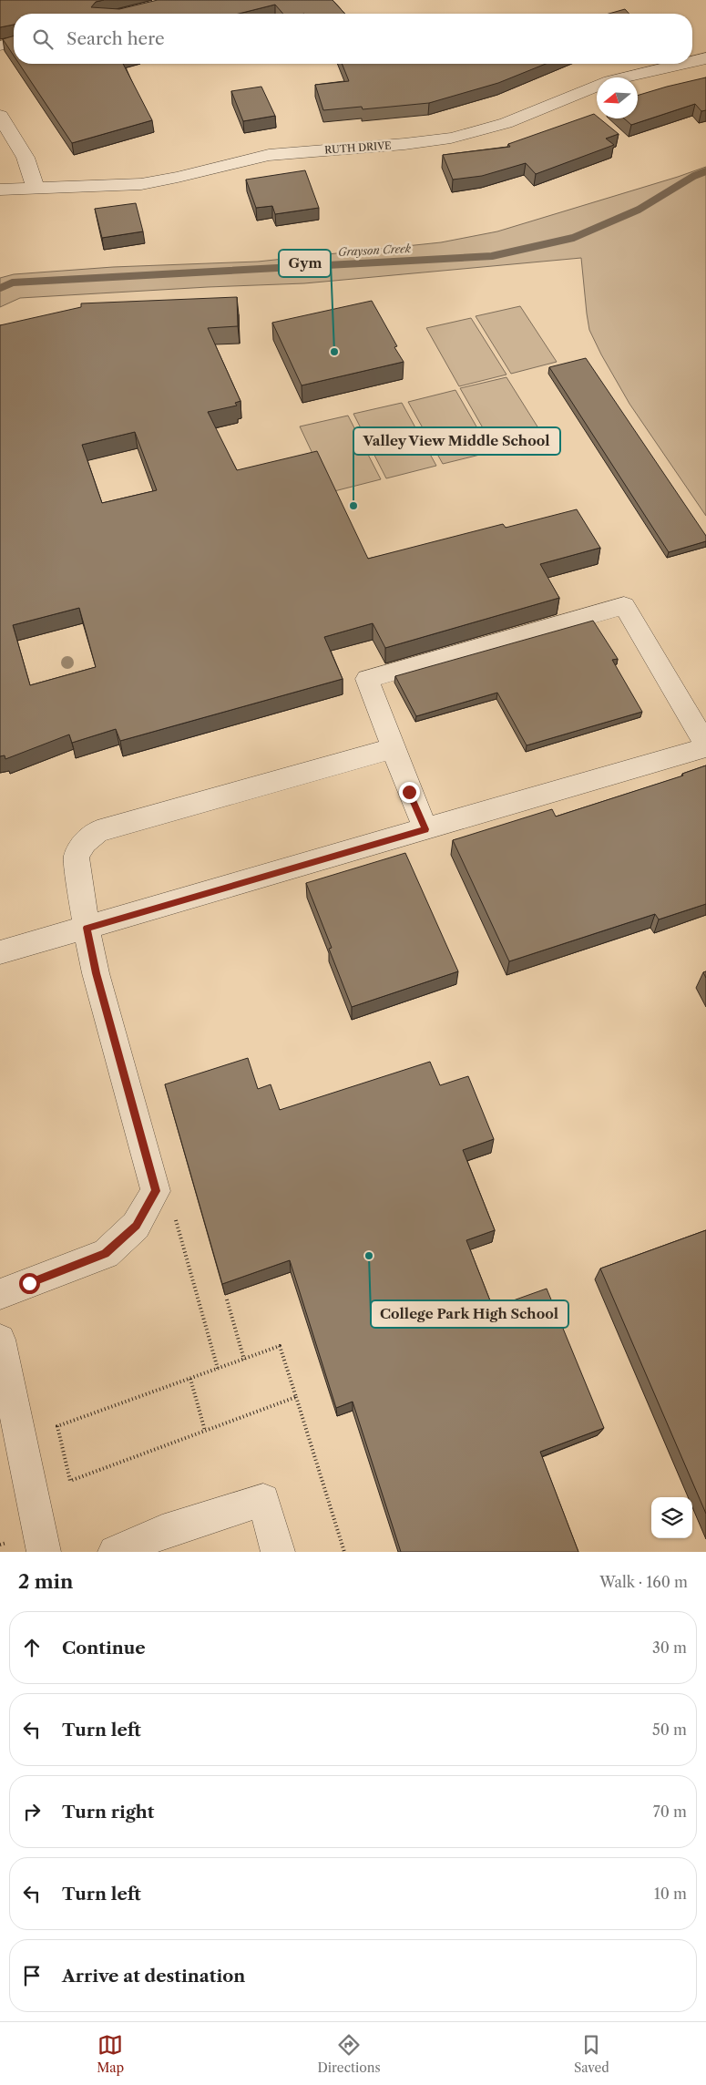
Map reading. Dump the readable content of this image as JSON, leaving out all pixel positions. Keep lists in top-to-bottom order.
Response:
{
  "streets": {
    "street": ["RUTH DRIVE"]
  },
  "water": ["Grayson Creek"],
  "places": ["Gym", "Valley View Middle School", "College Park High School"],
  "north": "left",
  "page": {
    "search": "Search here",
    "heading": ["2 min", "Walk · 160 m"],
    "list": [
      ["Continue", "30 m"],
      ["Turn left", "50 m"],
      ["Turn right", "70 m"],
      ["Turn left", "10 m"],
      "Arrive at destination"
    ],
    "nav": ["Map", "Directions", "Saved"]
  }
}
